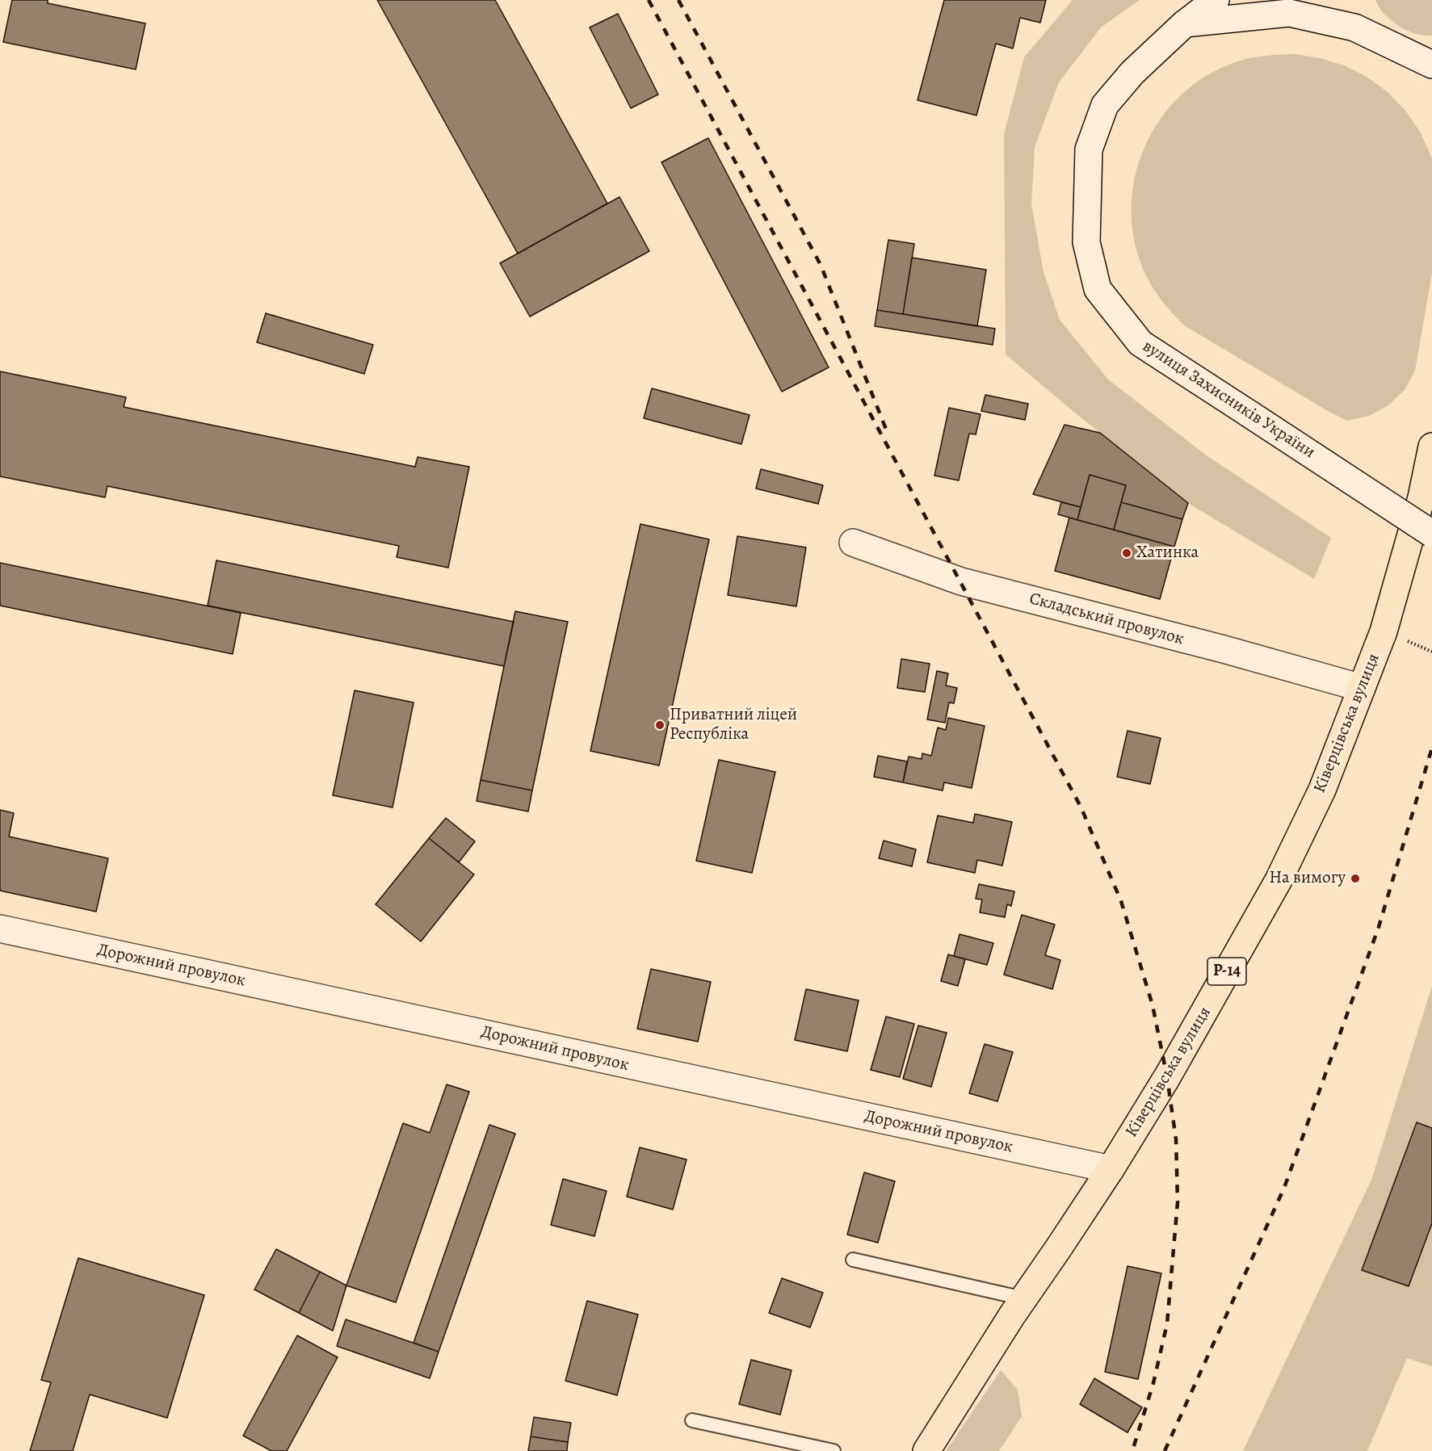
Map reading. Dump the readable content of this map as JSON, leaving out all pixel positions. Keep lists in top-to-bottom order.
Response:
{
  "streets": {
    "main road": ["Ківерцівська вулиця", "Р-14"],
    "street": ["вулиця Захисників України", "Складський провулок", "Дорожний провулок"]
  },
  "crossings": [
    ["Складський провулок", "Ківерцівська вулиця"],
    ["Ківерцівська вулиця", "Дорожний провулок"]
  ],
  "places": ["Хатинка", "Приватний ліцей Республіка", "На вимогу"]
}
